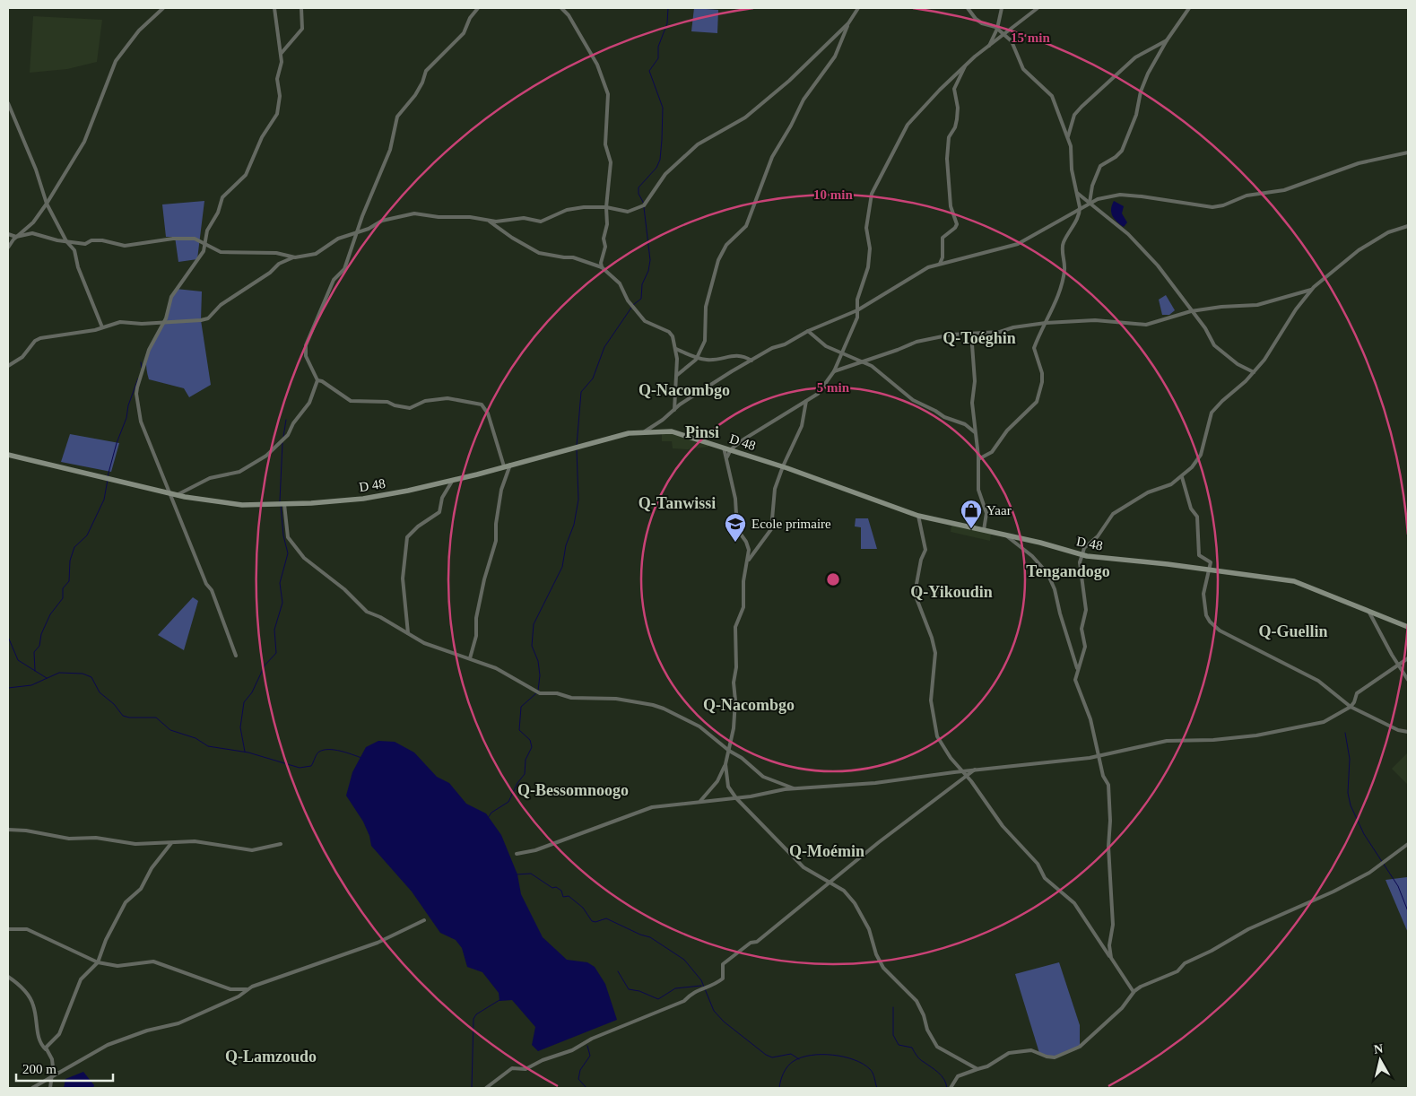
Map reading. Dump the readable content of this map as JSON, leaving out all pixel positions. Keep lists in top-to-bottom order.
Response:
{
  "streets": {
    "street": ["D 48"]
  },
  "districts": [
    "Q-Toéghin",
    "Q-Nacombgo",
    "Pinsi",
    "Q-Tanwissi",
    "Tengandogo",
    "Q-Yikoudin",
    "Q-Guellin",
    "Q-Nacombgo",
    "Q-Bessomnoogo",
    "Q-Moémin",
    "Q-Lamzoudo"
  ],
  "places": {
    "shop": ["Yaar"],
    "school or university": ["Ecole primaire"]
  },
  "scale_bar": "200 m",
  "north": "top",
  "rings": ["15 min", "10 min", "5 min"]
}
